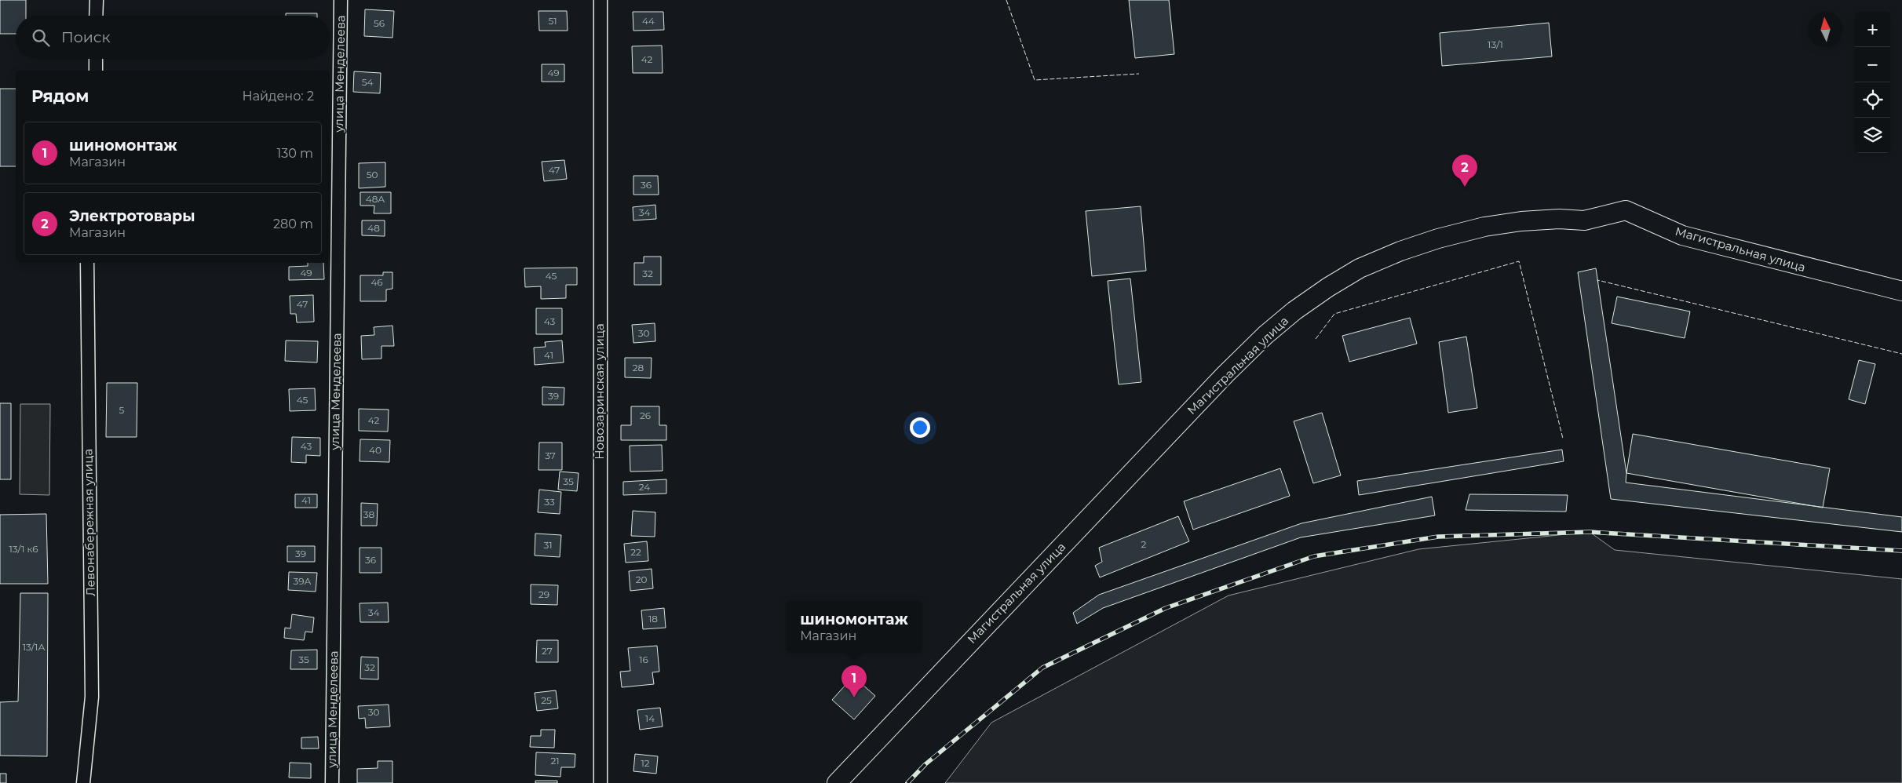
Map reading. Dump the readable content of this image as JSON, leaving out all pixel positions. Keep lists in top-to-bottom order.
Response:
{
  "streets": {
    "main road": ["Магистральная улица"],
    "street": ["улица Менделеева", "Новозаринская улица", "Левонабережная улица"]
  },
  "house_numbers": [
    "51",
    "44",
    "56",
    "13/1",
    "42",
    "49",
    "54",
    "47",
    "50",
    "36",
    "48А",
    "34",
    "48",
    "49",
    "32",
    "45",
    "46",
    "47",
    "43",
    "30",
    "41",
    "28",
    "39",
    "45",
    "5",
    "26",
    "42",
    "43",
    "40",
    "37",
    "35",
    "24",
    "41",
    "33",
    "38",
    "2",
    "31",
    "13/1 к6",
    "22",
    "39",
    "36",
    "20",
    "39А",
    "29",
    "34",
    "18",
    "13/1А",
    "27",
    "35",
    "16",
    "32",
    "25",
    "30",
    "14",
    "21",
    "12"
  ],
  "north": "top",
  "page": {
    "map_buttons": ["+", "−"],
    "search": "Поиск",
    "heading": ["Рядом", "Найдено: 2"],
    "list": [
      {
        "mark": "1",
        "name": "шиномонтаж",
        "note": "Магазин",
        "value": "130 m"
      },
      {
        "mark": "2",
        "name": "Электротовары",
        "note": "Магазин",
        "value": "280 m"
      }
    ],
    "pins": ["2", "1"],
    "popup": ["шиномонтаж", "Магазин"]
  }
}
